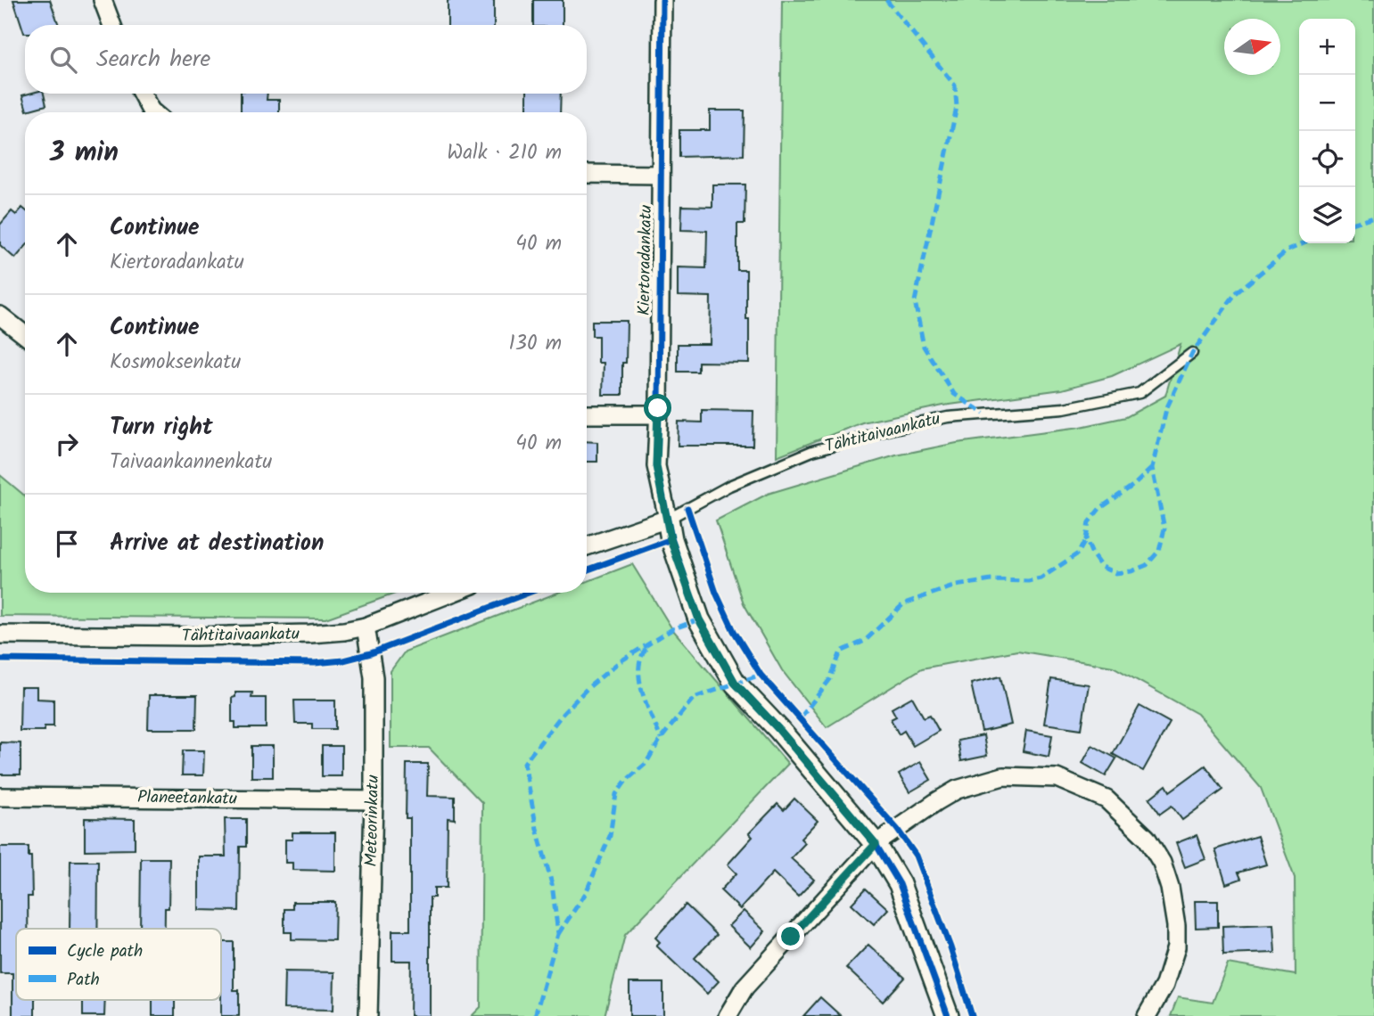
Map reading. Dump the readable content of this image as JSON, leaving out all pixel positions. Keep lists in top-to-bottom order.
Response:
{
  "streets": {
    "street": [
      "Kiertoradankatu",
      "Tähtitaivaankatu",
      "Planeetankatu",
      "Meteorinkatu"
    ]
  },
  "crossings": [
    ["Kiertoradankatu", "Tähtitaivaankatu"],
    ["Tähtitaivaankatu", "Meteorinkatu"],
    ["Planeetankatu", "Meteorinkatu"]
  ],
  "legend": ["Cycle path", "Path"],
  "north": "right",
  "page": {
    "map_buttons": ["+", "−"],
    "search": "Search here",
    "heading": ["3 min", "Walk · 210 m"],
    "list": [
      ["Continue", "Kiertoradankatu", "40 m"],
      ["Continue", "Kosmoksenkatu", "130 m"],
      ["Turn right", "Taivaankannenkatu", "40 m"],
      "Arrive at destination"
    ]
  }
}
